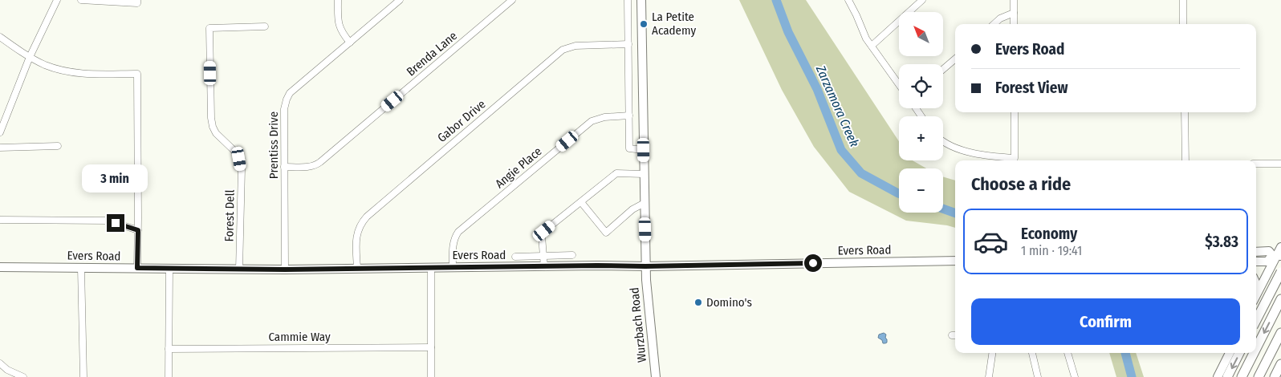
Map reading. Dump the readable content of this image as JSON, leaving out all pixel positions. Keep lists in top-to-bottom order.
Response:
{
  "streets": {
    "main road": ["Evers Road", "Wurzbach Road"],
    "street": [
      "Brenda Lane",
      "Gabor Drive",
      "Prentiss Drive",
      "Angie Place",
      "Forest Dell",
      "Cammie Way"
    ]
  },
  "crossings": [
    ["Brenda Lane", "Prentiss Drive"],
    ["Gabor Drive", "Evers Road"],
    ["Prentiss Drive", "Evers Road"],
    ["Angie Place", "Evers Road"],
    ["Forest Dell", "Evers Road"],
    ["Evers Road", "Wurzbach Road"]
  ],
  "water": ["Zarzamora Creek"],
  "places": ["La Petite Academy", "Domino's"],
  "north": "top left",
  "page": {
    "map_buttons": ["+", "−"],
    "banner": ["Evers Road", "Forest View"],
    "heading": "Choose a ride",
    "bubble": "3 min",
    "list": [
      {
        "name": "Economy",
        "note": "1 min · 19:41",
        "value": "$3.83"
      }
    ],
    "buttons": "Confirm"
  }
}
